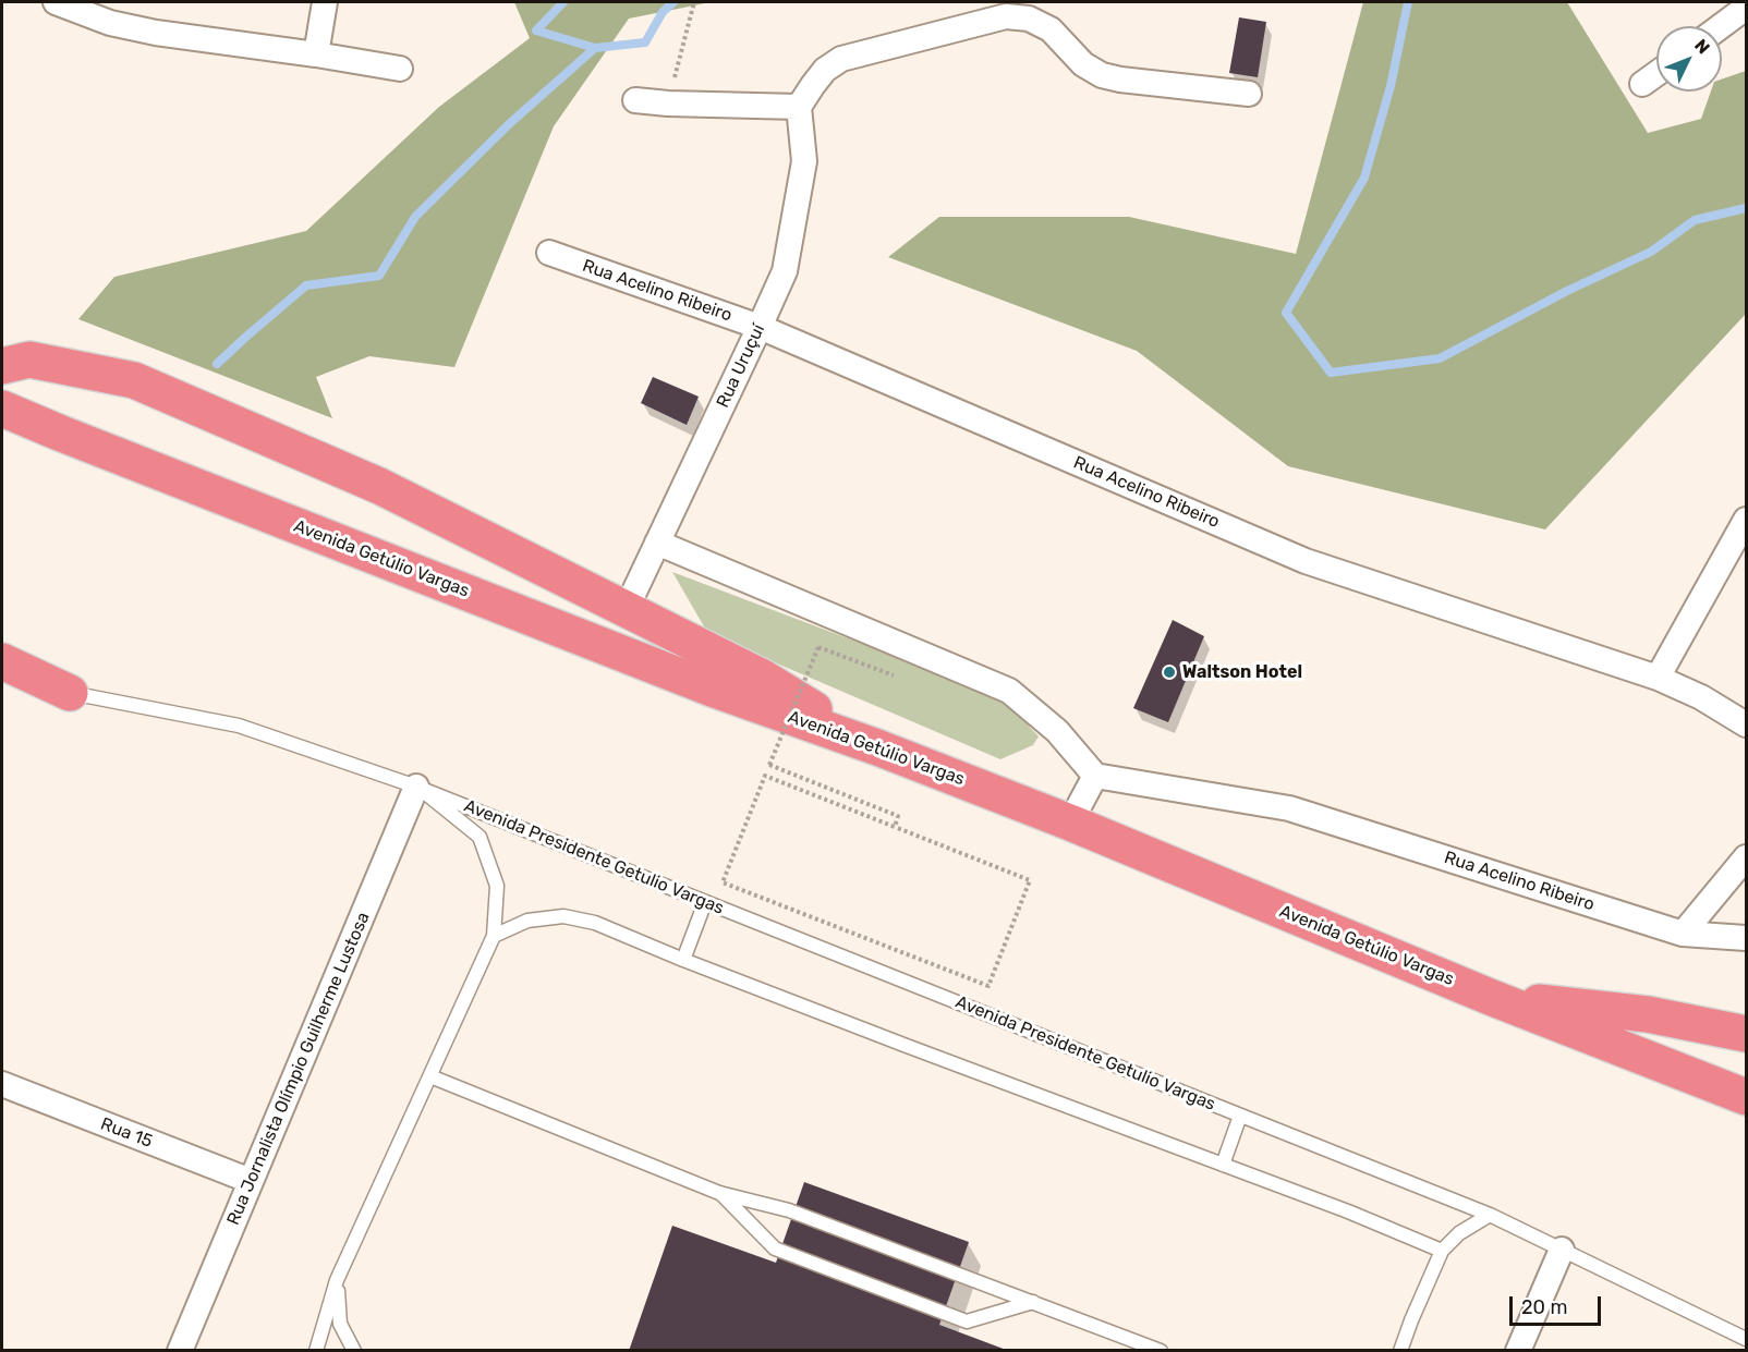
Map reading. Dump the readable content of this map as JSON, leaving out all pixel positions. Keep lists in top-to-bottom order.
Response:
{
  "streets": {
    "highway": ["Avenida Getúlio Vargas"],
    "street": [
      "Rua Acelino Ribeiro",
      "Rua Uruçuí",
      "Rua Jornalista Olímpio Guilherme Lustosa",
      "Rua 15"
    ],
    "lane": ["Avenida Presidente Getulio Vargas"]
  },
  "crossings": [
    ["Rua Acelino Ribeiro", "Rua Uruçuí"],
    ["Avenida Presidente Getulio Vargas", "Rua Jornalista Olímpio Guilherme Lustosa"],
    ["Rua Jornalista Olímpio Guilherme Lustosa", "Rua 15"]
  ],
  "places": ["Waltson Hotel"],
  "scale_bar": "20 m",
  "north": "top right"
}
